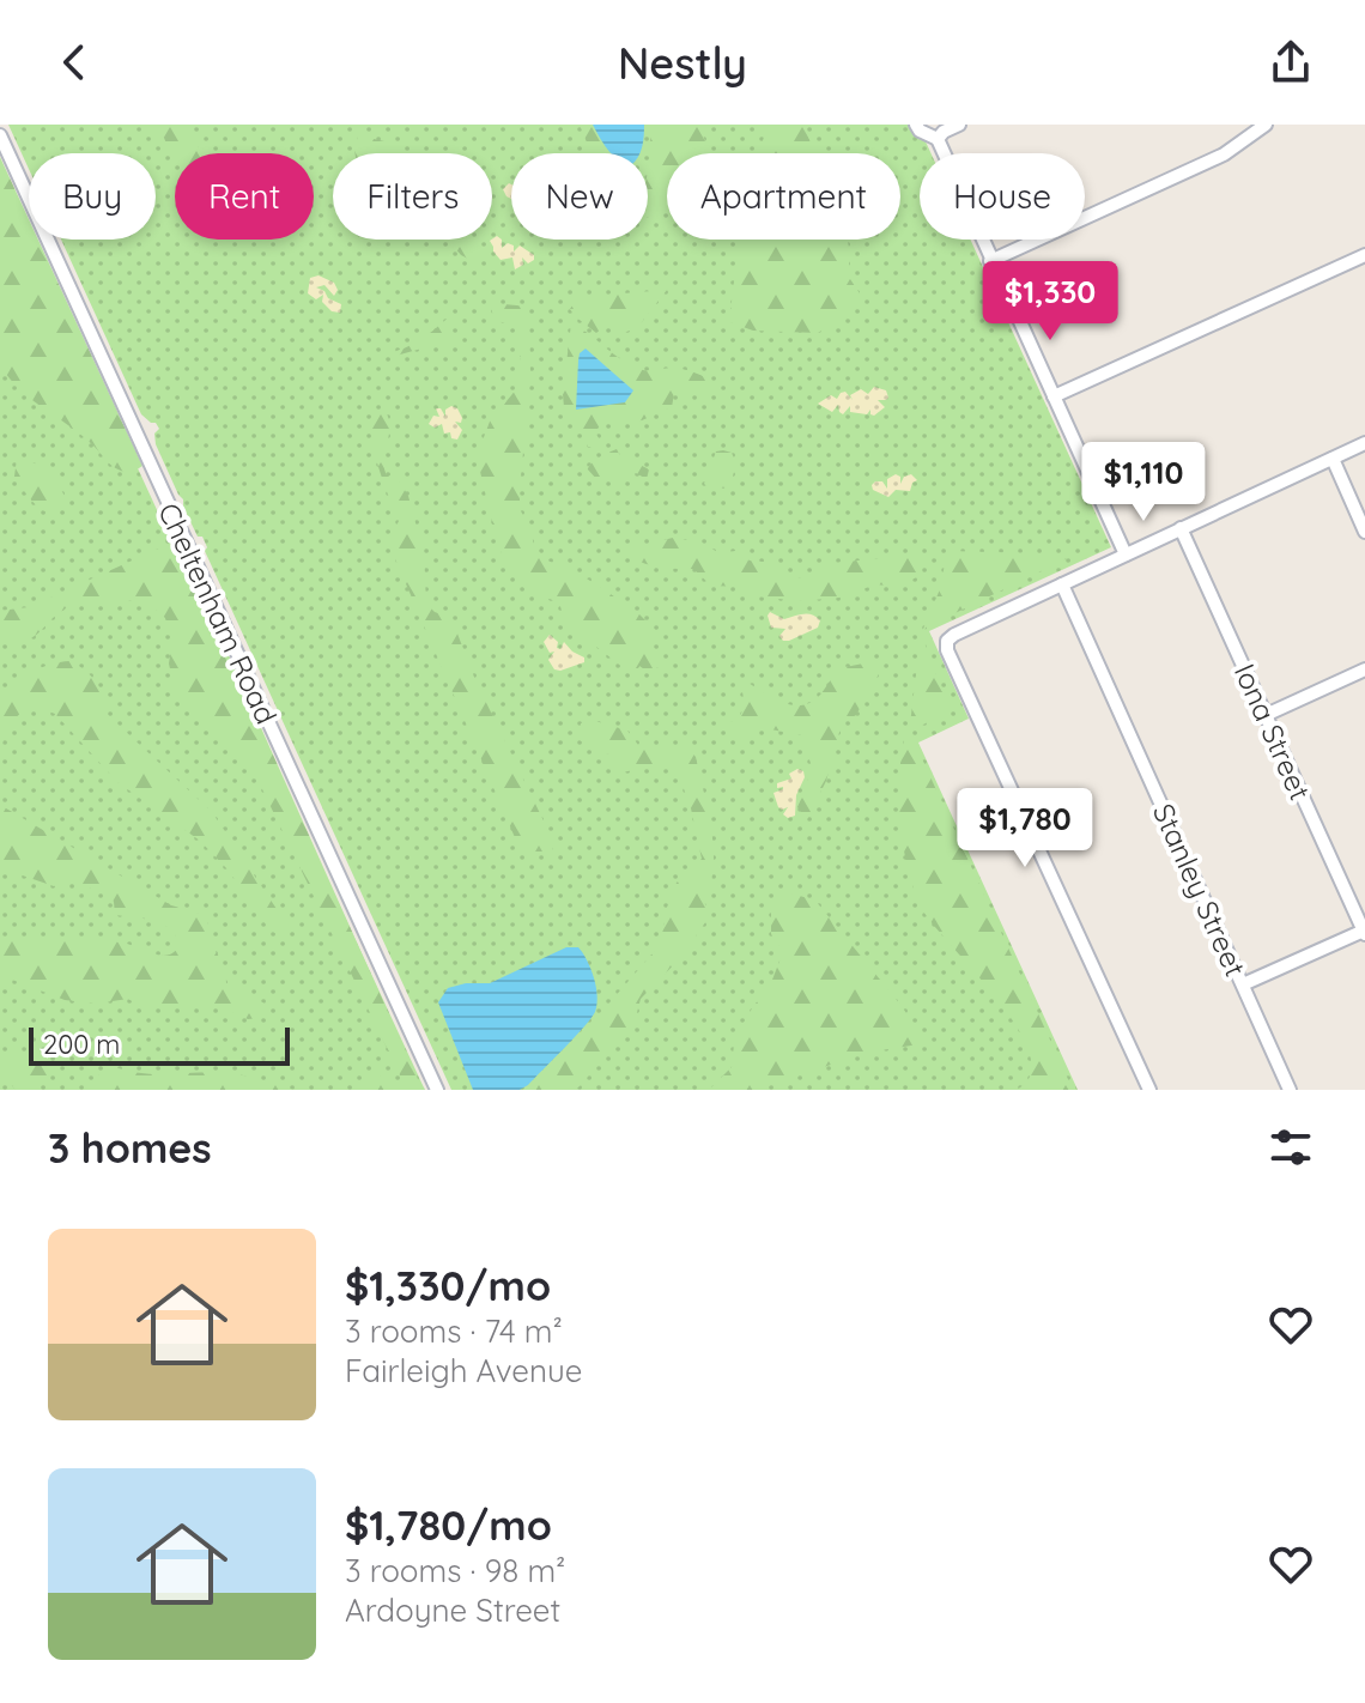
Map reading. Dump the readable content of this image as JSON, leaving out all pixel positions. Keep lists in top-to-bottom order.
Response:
{
  "streets": {
    "street": ["Cheltenham Road", "Iona Street", "Stanley Street"]
  },
  "scale_bar": "200 m",
  "page": {
    "header": "Nestly",
    "chip": [
      "Buy",
      "Rent",
      "Filters",
      "New",
      "Apartment",
      "House"
    ],
    "price": ["$1,330", "$1,110", "$1,780"],
    "scale": "200 m",
    "heading": "3 homes",
    "list": [
      {
        "name": "$1,330/mo",
        "note": "3 rooms · 74 m² · Fairleigh Avenue"
      },
      {
        "name": "$1,780/mo",
        "note": "3 rooms · 98 m² · Ardoyne Street"
      }
    ]
  }
}
